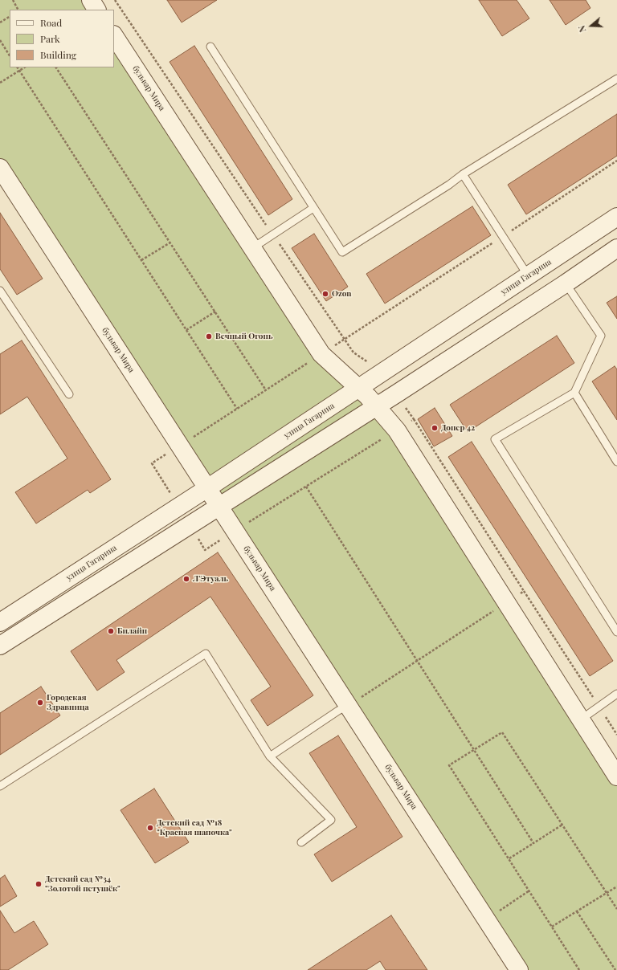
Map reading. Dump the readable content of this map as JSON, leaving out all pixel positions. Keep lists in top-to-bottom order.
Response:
{
  "streets": {
    "street": ["бульвар Мира", "улица Гагарина"]
  },
  "crossings": [
    ["бульвар Мира", "улица Гагарина"]
  ],
  "places": [
    "Ozon",
    "Вечный Огонь",
    "Донер 42",
    "Л'Этуаль",
    "Билайн",
    "Городская Здравница",
    "Детский сад №18 \"Красная шапочка\"",
    "Детский сад №34 \"Золотой петушёк\""
  ],
  "legend": ["Road", "Park", "Building"],
  "north": "left"
}
